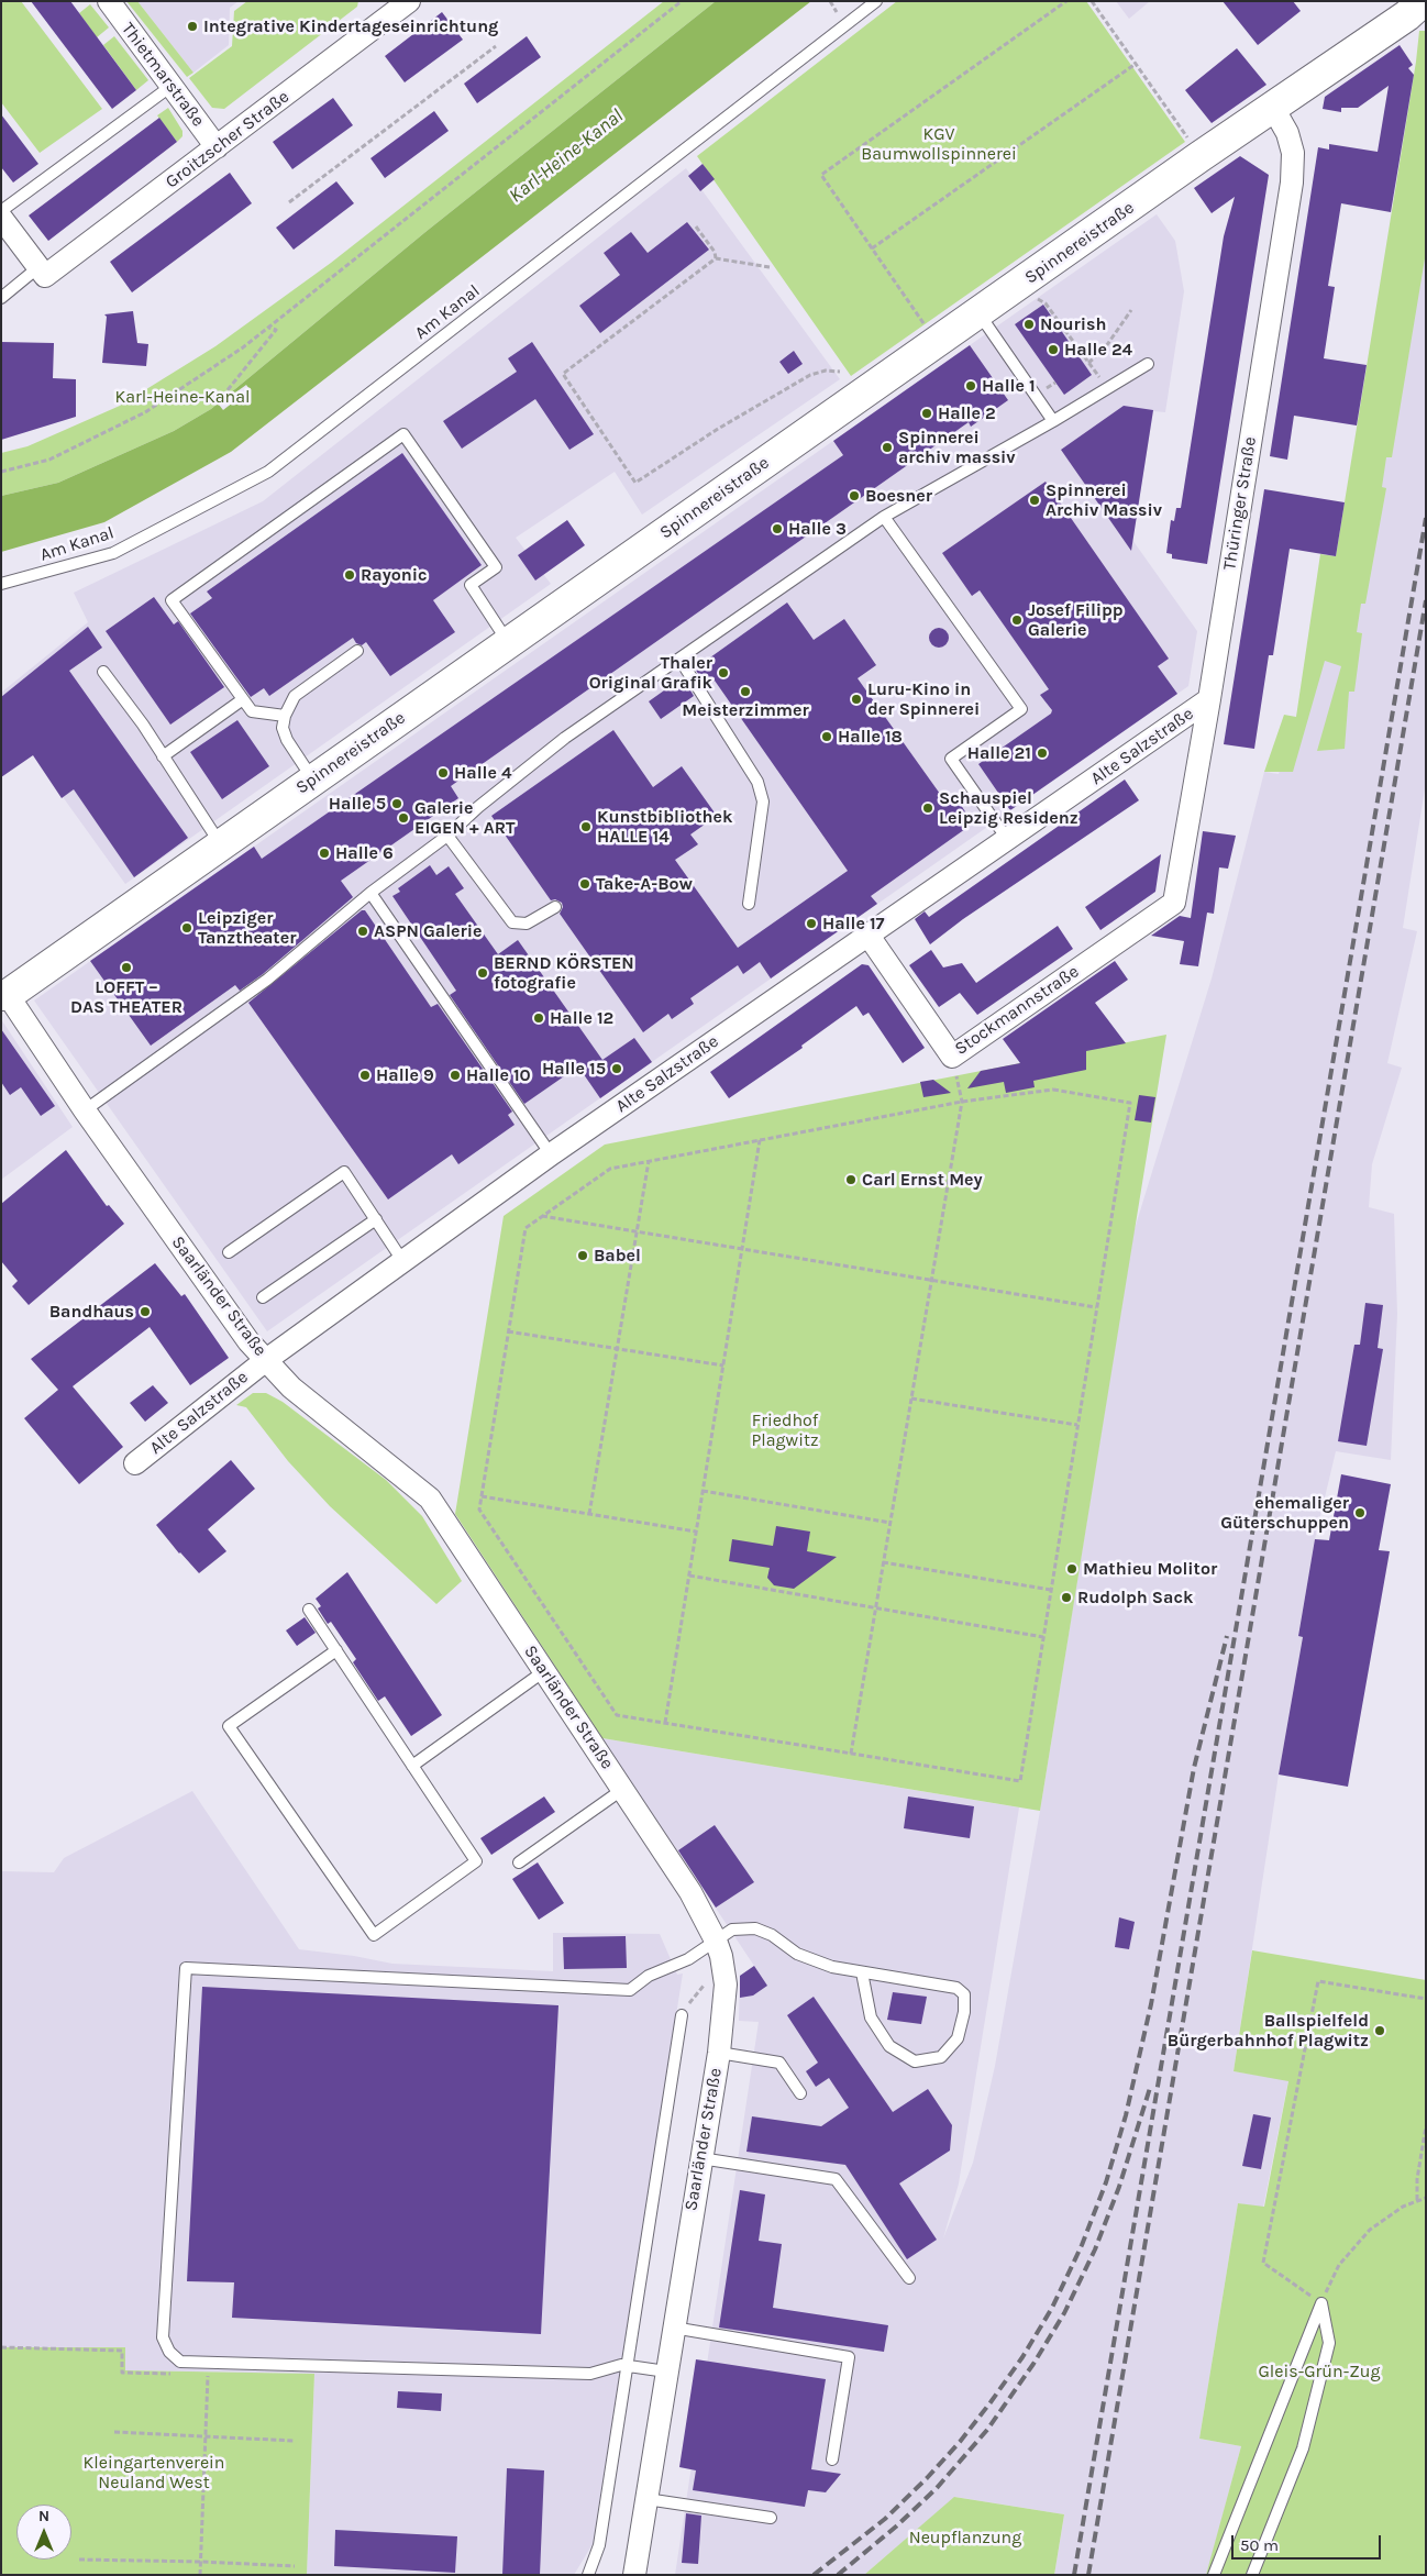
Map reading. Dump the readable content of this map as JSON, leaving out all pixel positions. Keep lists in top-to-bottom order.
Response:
{
  "streets": {
    "street": [
      "Thietmarstraße",
      "Groitzscher Straße",
      "Spinnereistraße",
      "Thüringer Straße",
      "Alte Salzstraße",
      "Stockmannstraße",
      "Saarländer Straße"
    ],
    "lane": ["Am Kanal"]
  },
  "crossings": [
    ["Thietmarstraße", "Groitzscher Straße"],
    ["Spinnereistraße", "Thüringer Straße"],
    ["Spinnereistraße", "Saarländer Straße"],
    ["Thüringer Straße", "Alte Salzstraße"],
    ["Thüringer Straße", "Stockmannstraße"],
    ["Alte Salzstraße", "Stockmannstraße"],
    ["Alte Salzstraße", "Saarländer Straße"]
  ],
  "water": ["Karl-Heine-Kanal"],
  "parks": [
    "KGV Baumwollspinnerei",
    "Karl-Heine-Kanal",
    "Friedhof Plagwitz",
    "Gleis-Grün-Zug",
    "Kleingartenverein Neuland West",
    "Neupflanzung"
  ],
  "places": [
    "Integrative Kindertageseinrichtung",
    "Nourish",
    "Halle 24",
    "Halle 1",
    "Halle 2",
    "Spinnerei archiv massiv",
    "Boesner",
    "Spinnerei Archiv Massiv",
    "Halle 3",
    "Rayonic",
    "Josef Filipp Galerie",
    "Thaler Original Grafik",
    "Meisterzimmer",
    "Luru-Kino in der Spinnerei",
    "Halle 18",
    "Halle 21",
    "Halle 4",
    "Halle 5",
    "Schauspiel Leipzig Residenz",
    "Galerie EIGEN + ART",
    "Kunstbibliothek HALLE 14",
    "Halle 6",
    "Take-A-Bow",
    "Halle 17",
    "Leipziger Tanztheater",
    "ASPN Galerie",
    "LOFFT – DAS THEATER",
    "BERND KÖRSTEN fotografie",
    "Halle 12",
    "Halle 15",
    "Halle 9",
    "Halle 10",
    "Carl Ernst Mey",
    "Babel",
    "Bandhaus",
    "ehemaliger Güterschuppen",
    "Mathieu Molitor",
    "Rudolph Sack",
    "Ballspielfeld Bürgerbahnhof Plagwitz"
  ],
  "scale_bar": "50 m",
  "north": "top"
}
